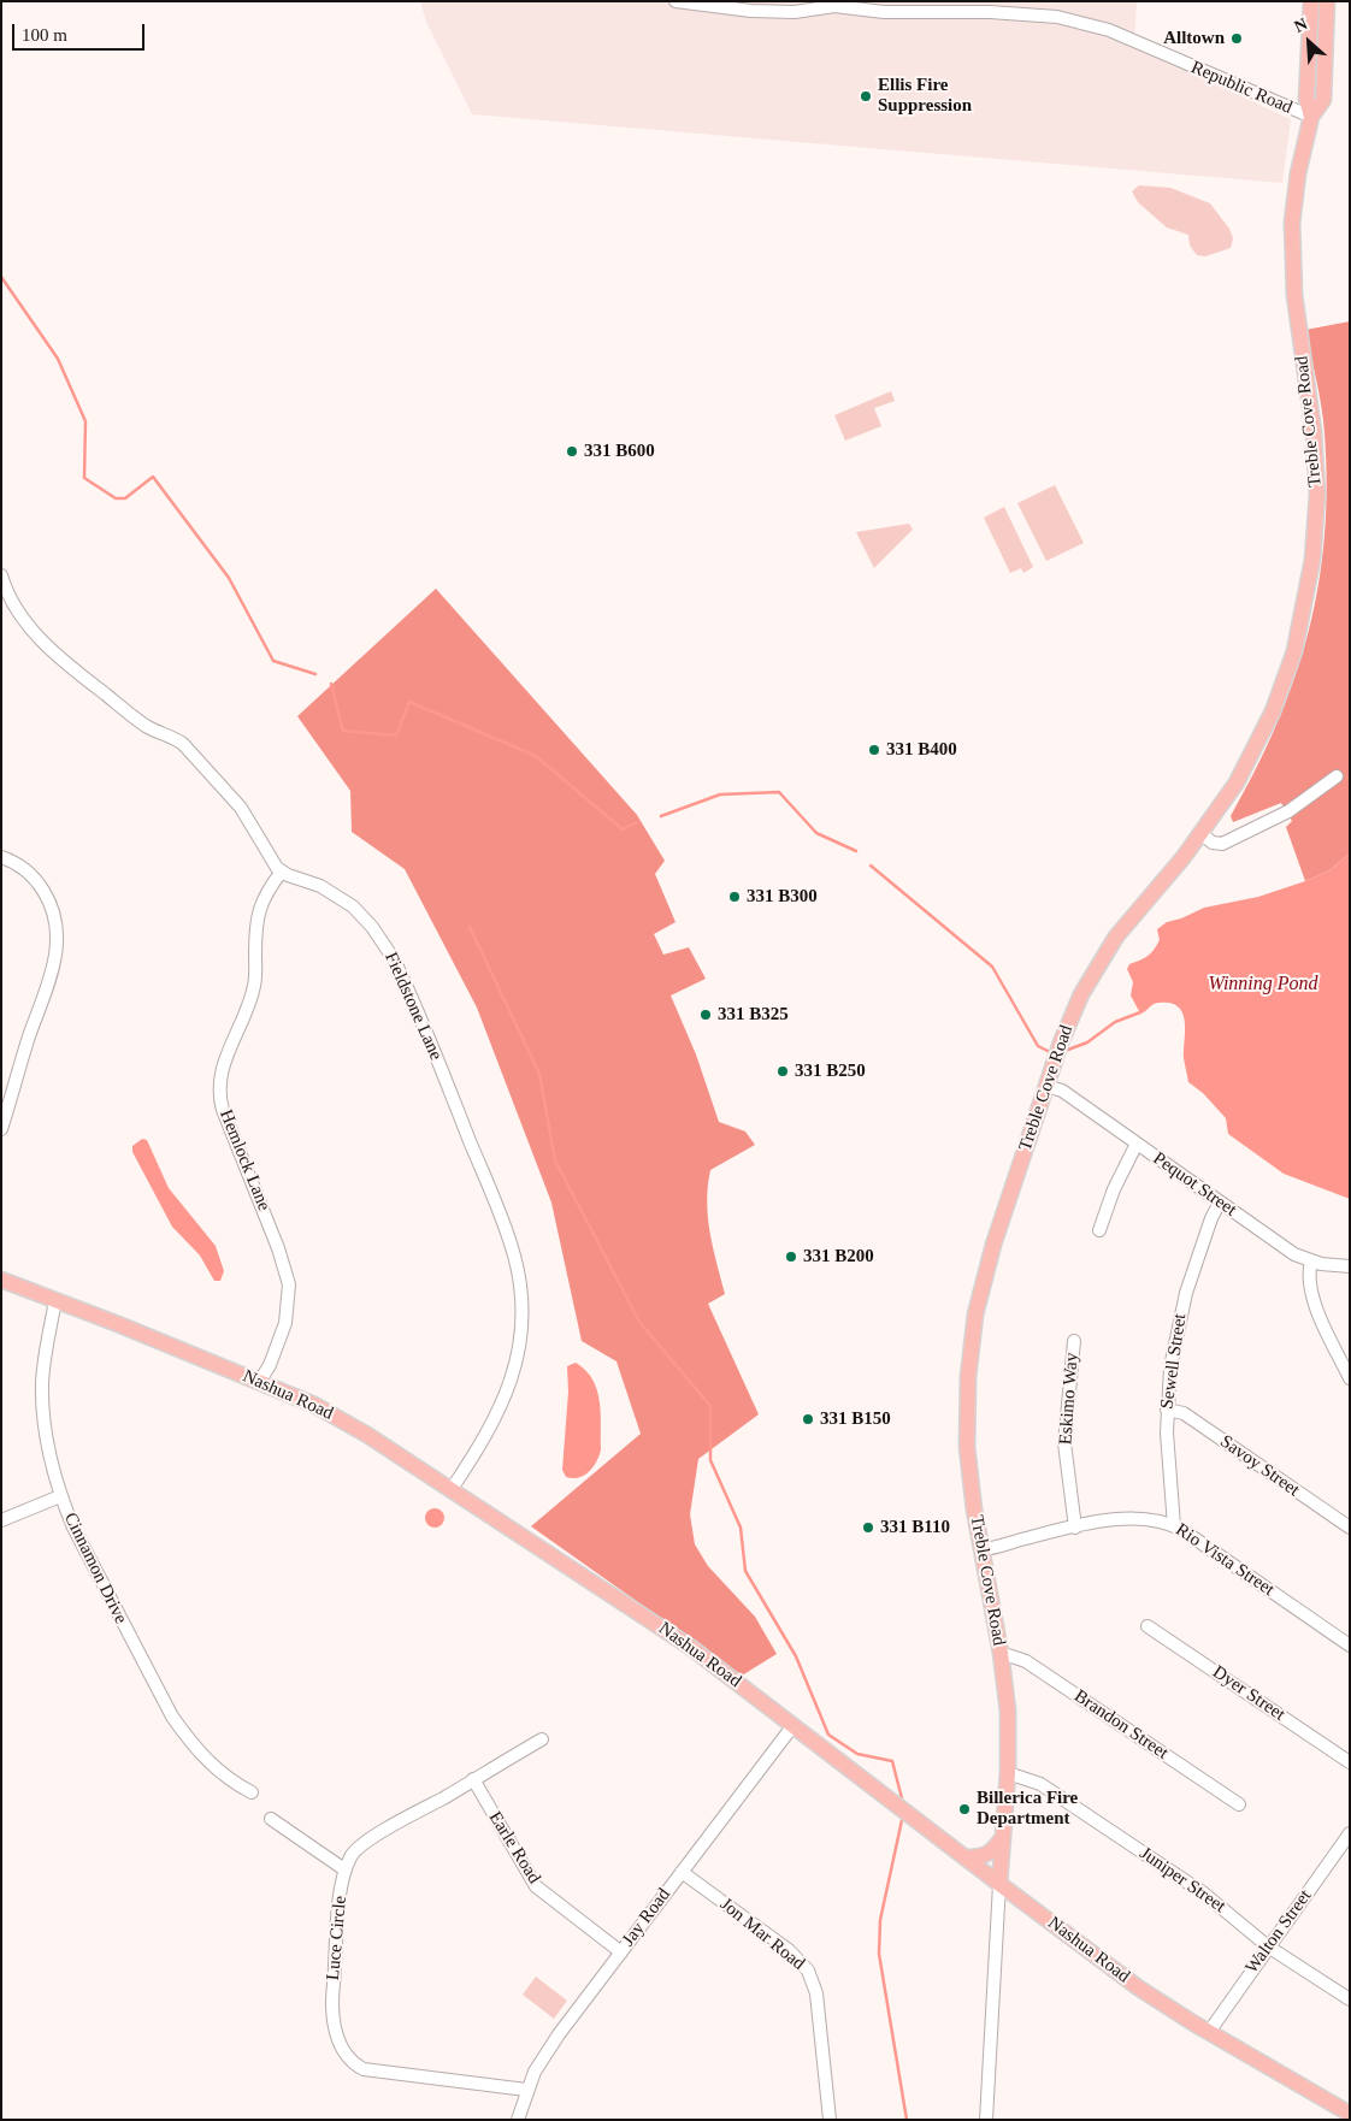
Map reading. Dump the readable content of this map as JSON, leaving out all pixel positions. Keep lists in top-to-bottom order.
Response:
{
  "streets": {
    "main road": ["Treble Cove Road", "Nashua Road"],
    "street": [
      "Republic Road",
      "Fieldstone Lane",
      "Hemlock Lane",
      "Pequot Street",
      "Sewell Street",
      "Eskimo Way",
      "Savoy Street",
      "Rio Vista Street",
      "Cinnamon Drive",
      "Dyer Street",
      "Brandon Street",
      "Earle Road",
      "Juniper Street",
      "Jay Road",
      "Walton Street",
      "Jon Mar Road",
      "Luce Circle"
    ]
  },
  "crossings": [
    ["Republic Road", "Treble Cove Road"],
    ["Treble Cove Road", "Pequot Street"],
    ["Treble Cove Road", "Nashua Road"],
    ["Treble Cove Road", "Rio Vista Street"],
    ["Treble Cove Road", "Brandon Street"],
    ["Treble Cove Road", "Juniper Street"],
    ["Fieldstone Lane", "Hemlock Lane"],
    ["Fieldstone Lane", "Nashua Road"],
    ["Hemlock Lane", "Nashua Road"],
    ["Pequot Street", "Sewell Street"],
    ["Sewell Street", "Savoy Street"],
    ["Sewell Street", "Rio Vista Street"],
    ["Nashua Road", "Cinnamon Drive"],
    ["Nashua Road", "Jay Road"],
    ["Nashua Road", "Walton Street"],
    ["Eskimo Way", "Rio Vista Street"],
    ["Earle Road", "Jay Road"],
    ["Earle Road", "Luce Circle"],
    ["Juniper Street", "Walton Street"],
    ["Jay Road", "Jon Mar Road"],
    ["Jay Road", "Luce Circle"]
  ],
  "water": ["Winning Pond"],
  "places": [
    "Alltown",
    "Ellis Fire Suppression",
    "331 B600",
    "331 B400",
    "331 B300",
    "331 B325",
    "331 B250",
    "331 B200",
    "331 B150",
    "331 B110",
    "Billerica Fire Department"
  ],
  "scale_bar": "100 m",
  "north": "top left"
}
